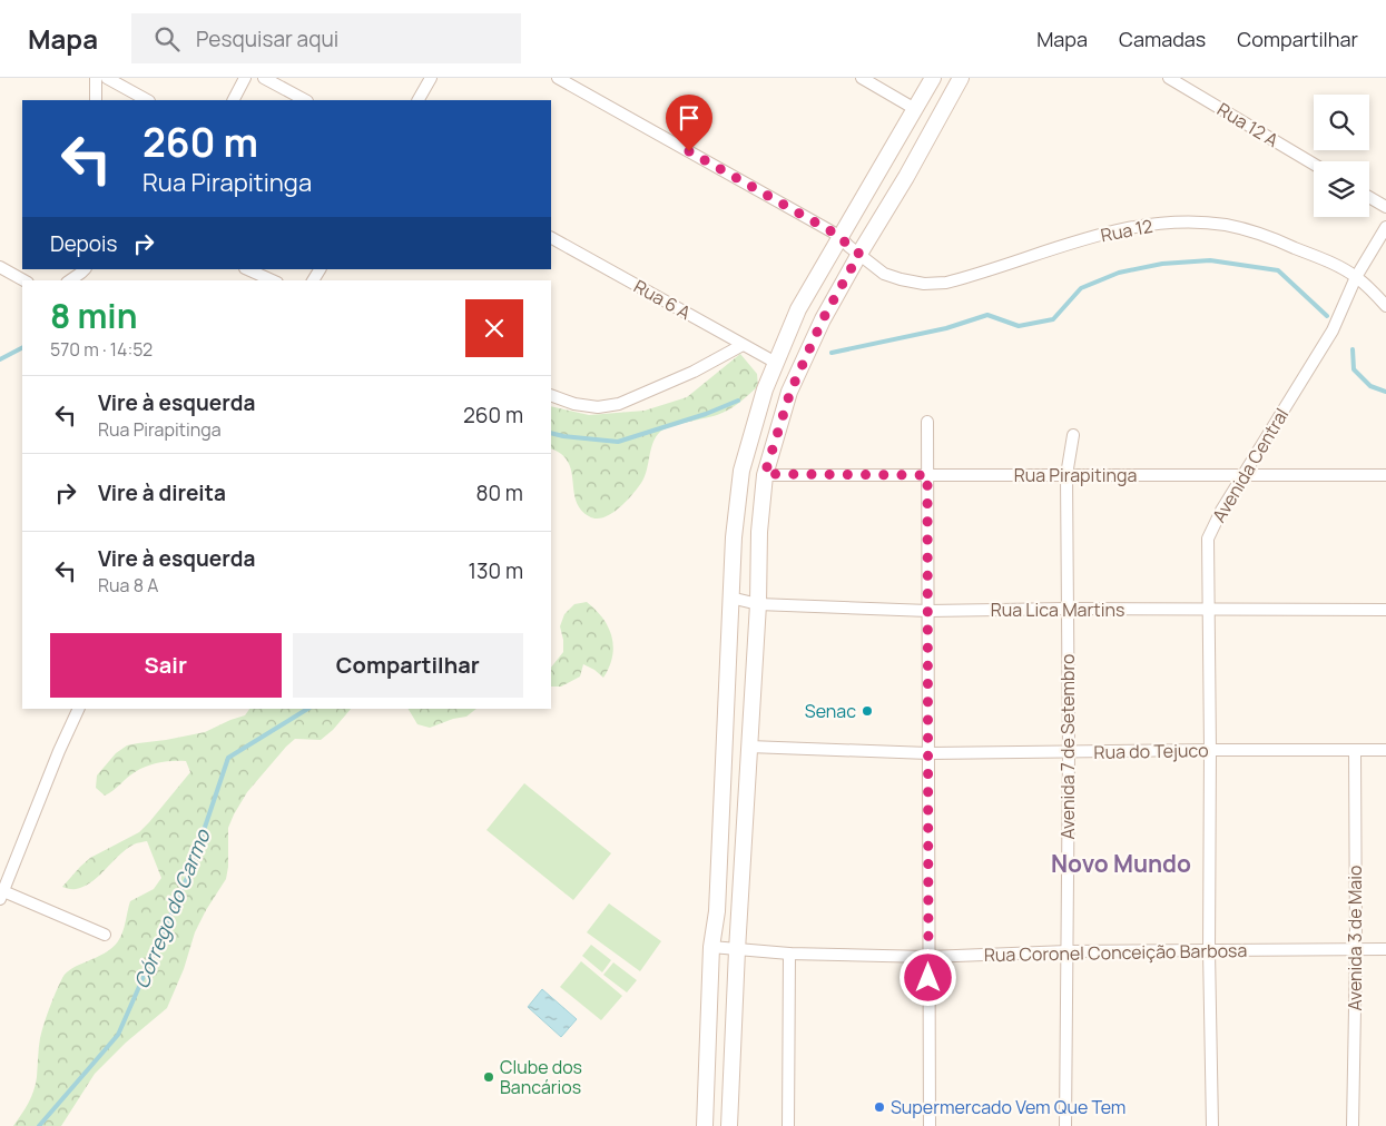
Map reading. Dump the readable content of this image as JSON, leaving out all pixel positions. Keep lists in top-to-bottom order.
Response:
{
  "streets": {
    "street": [
      "Rua 12 A",
      "Rua 12",
      "Rua 6 A",
      "Avenida Central",
      "Rua Pirapitinga",
      "Rua Lica Martins",
      "Avenida 7 de Setembro",
      "Rua do Tejuco",
      "Avenida 3 de Maio",
      "Rua Coronel Conceição Barbosa"
    ]
  },
  "crossings": [
    ["Rua 12", "Avenida Central"],
    ["Avenida Central", "Rua Pirapitinga"],
    ["Avenida Central", "Rua Lica Martins"],
    ["Avenida Central", "Rua do Tejuco"],
    ["Avenida Central", "Rua Coronel Conceição Barbosa"],
    ["Rua Pirapitinga", "Avenida 7 de Setembro"],
    ["Rua Lica Martins", "Avenida 7 de Setembro"],
    ["Avenida 7 de Setembro", "Rua do Tejuco"],
    ["Avenida 7 de Setembro", "Rua Coronel Conceição Barbosa"],
    ["Rua do Tejuco", "Avenida 3 de Maio"],
    ["Avenida 3 de Maio", "Rua Coronel Conceição Barbosa"]
  ],
  "districts": ["Novo Mundo"],
  "water": ["Córrego do Carmo"],
  "places": ["Senac", "Clube dos Bancários", "Supermercado Vem Que Tem"],
  "page": {
    "header": "Mapa",
    "search": "Pesquisar aqui",
    "nav": ["Mapa", "Camadas", "Compartilhar"],
    "turn": ["260 m", "Rua Pirapitinga"],
    "then": "Depois",
    "heading": ["8 min", "570 m · 14:52"],
    "list": [
      {
        "name": "Vire à esquerda",
        "note": "Rua Pirapitinga",
        "value": "260 m"
      },
      {
        "name": "Vire à direita",
        "value": "80 m"
      },
      {
        "name": "Vire à esquerda",
        "note": "Rua 8 A",
        "value": "130 m"
      }
    ],
    "buttons": ["Sair", "Compartilhar"]
  }
}
